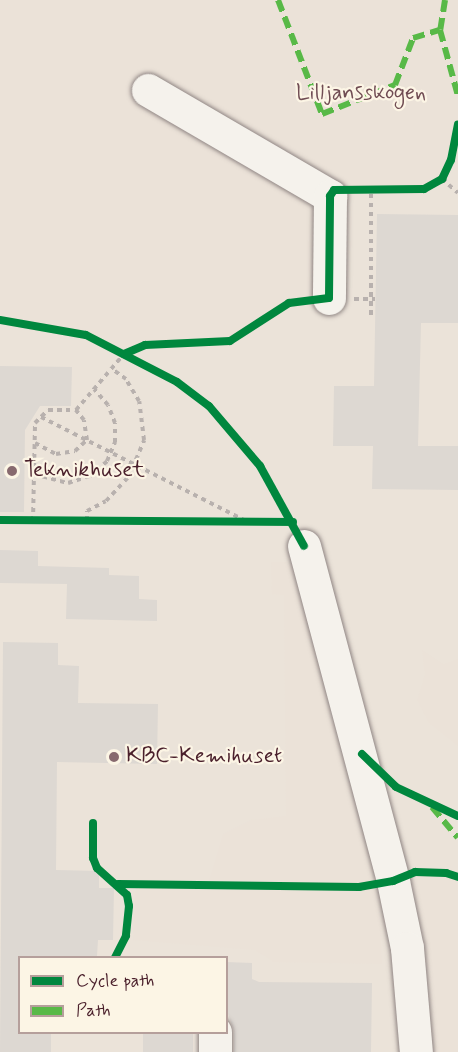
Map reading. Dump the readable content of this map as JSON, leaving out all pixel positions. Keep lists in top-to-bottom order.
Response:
{
  "parks": ["Lilljansskogen"],
  "places": ["Teknikhuset", "KBC-Kemihuset"],
  "legend": ["Cycle path", "Path"]
}
